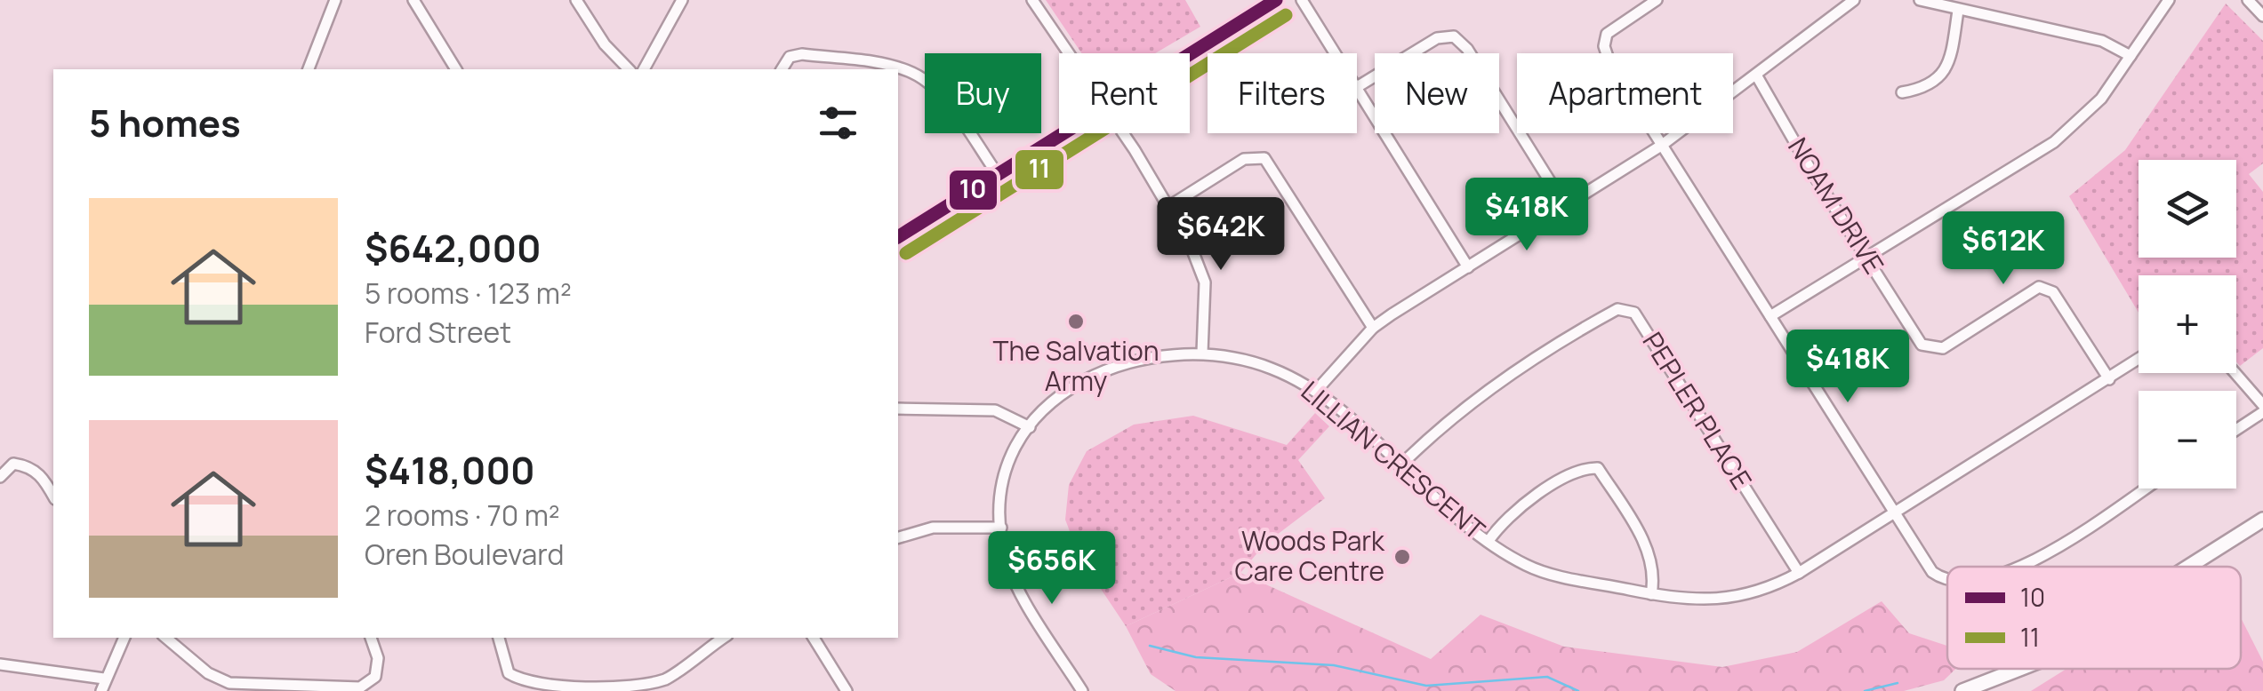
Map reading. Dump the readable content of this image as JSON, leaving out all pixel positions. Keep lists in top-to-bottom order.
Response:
{
  "streets": {
    "street": ["NOAM DRIVE", "PEPLER PLACE", "LILLIAN CRESCENT"]
  },
  "crossings": [
    ["NOAM DRIVE", "LILLIAN CRESCENT"],
    ["PEPLER PLACE", "LILLIAN CRESCENT"]
  ],
  "places": ["The Salvation Army", "Woods Park Care Centre"],
  "lines": ["transit line 10", "transit line 11"],
  "legend": ["10", "11"],
  "page": {
    "chip": [
      "Buy",
      "Rent",
      "Filters",
      "New",
      "Apartment"
    ],
    "heading": "5 homes",
    "map_buttons": ["+", "−"],
    "list": [
      {
        "name": "$642,000",
        "note": "5 rooms · 123 m² · Ford Street"
      },
      {
        "name": "$418,000",
        "note": "2 rooms · 70 m² · Oren Boulevard"
      }
    ],
    "price": [
      "$418K",
      "$642K",
      "$612K",
      "$418K",
      "$656K"
    ]
  }
}
